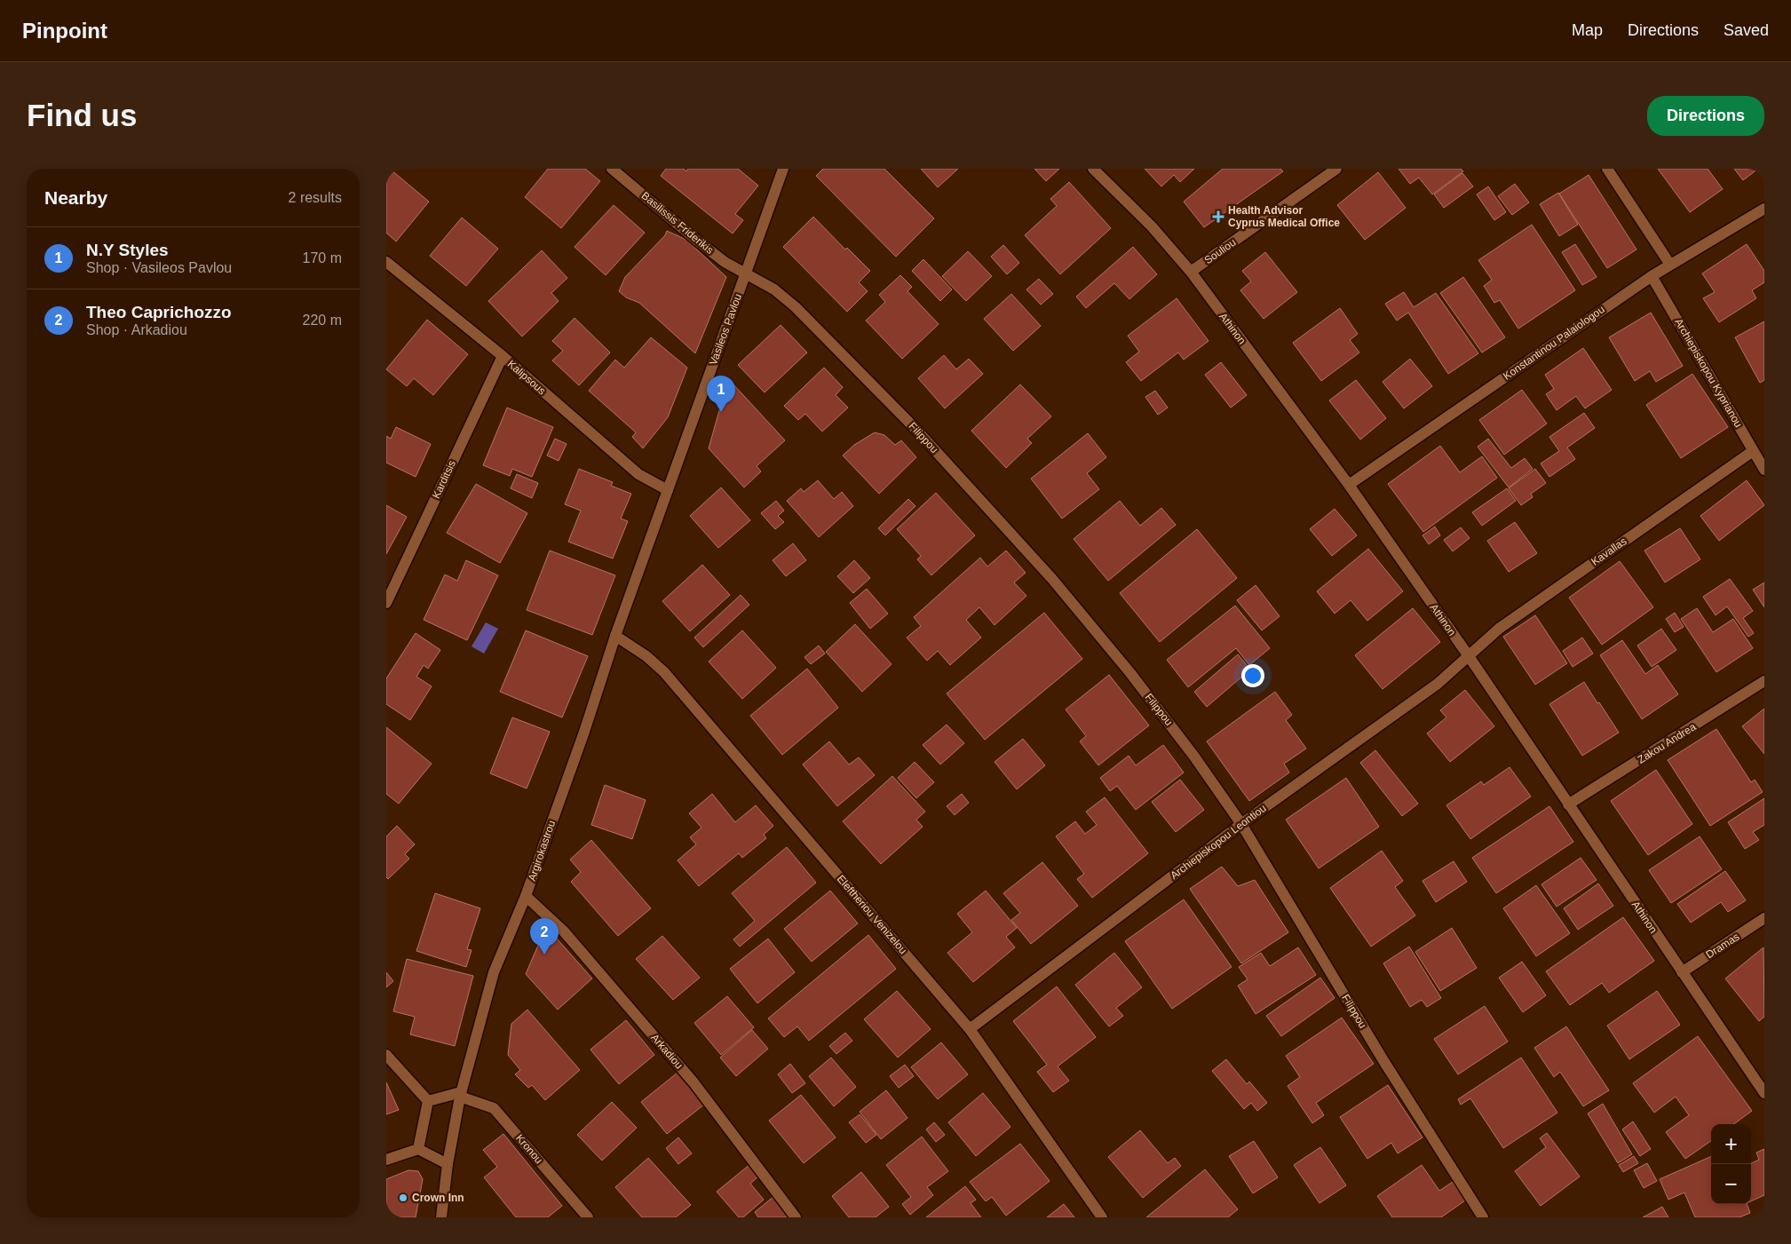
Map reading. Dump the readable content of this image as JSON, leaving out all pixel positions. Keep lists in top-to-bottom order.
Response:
{
  "streets": {
    "street": [
      "Basilissis Friderikis",
      "Souliou",
      "Athinon",
      "Vasileos Pavlou",
      "Konstantinou Palaiologou",
      "Archiepiskopou Kyprianou",
      "Kalipsous",
      "Filippou",
      "Karditsis",
      "Kavallas",
      "Zakou Andrea",
      "Archiepiskopou Leontiou",
      "Argirokastrou",
      "Eleftheriou Venizelou",
      "Dramas",
      "Arkadiou",
      "Kronou"
    ]
  },
  "crossings": [
    ["Basilissis Friderikis", "Vasileos Pavlou"],
    ["Basilissis Friderikis", "Filippou"],
    ["Souliou", "Athinon"],
    ["Athinon", "Konstantinou Palaiologou"],
    ["Athinon", "Kavallas"],
    ["Athinon", "Zakou Andrea"],
    ["Athinon", "Archiepiskopou Leontiou"],
    ["Athinon", "Dramas"],
    ["Vasileos Pavlou", "Kalipsous"],
    ["Vasileos Pavlou", "Filippou"],
    ["Vasileos Pavlou", "Argirokastrou"],
    ["Konstantinou Palaiologou", "Archiepiskopou Kyprianou"],
    ["Archiepiskopou Kyprianou", "Kavallas"],
    ["Kalipsous", "Karditsis"],
    ["Kalipsous", "Argirokastrou"],
    ["Filippou", "Archiepiskopou Leontiou"],
    ["Kavallas", "Archiepiskopou Leontiou"],
    ["Archiepiskopou Leontiou", "Eleftheriou Venizelou"],
    ["Argirokastrou", "Eleftheriou Venizelou"],
    ["Argirokastrou", "Arkadiou"],
    ["Argirokastrou", "Kronou"]
  ],
  "places": {
    "health": ["Health Advisor Cyprus Medical Office"],
    "other": ["Crown Inn"]
  },
  "page": {
    "header": "Pinpoint",
    "nav": ["Map", "Directions", "Saved"],
    "buttons": "Directions",
    "title": "Find us",
    "heading": ["Nearby", "2 results"],
    "list": [
      {
        "mark": "1",
        "name": "N.Y Styles",
        "note": "Shop · Vasileos Pavlou",
        "value": "170 m"
      },
      {
        "mark": "2",
        "name": "Theo Caprichozzo",
        "note": "Shop · Arkadiou",
        "value": "220 m"
      }
    ],
    "pins": ["1", "2"],
    "map_buttons": ["+", "−"]
  }
}
